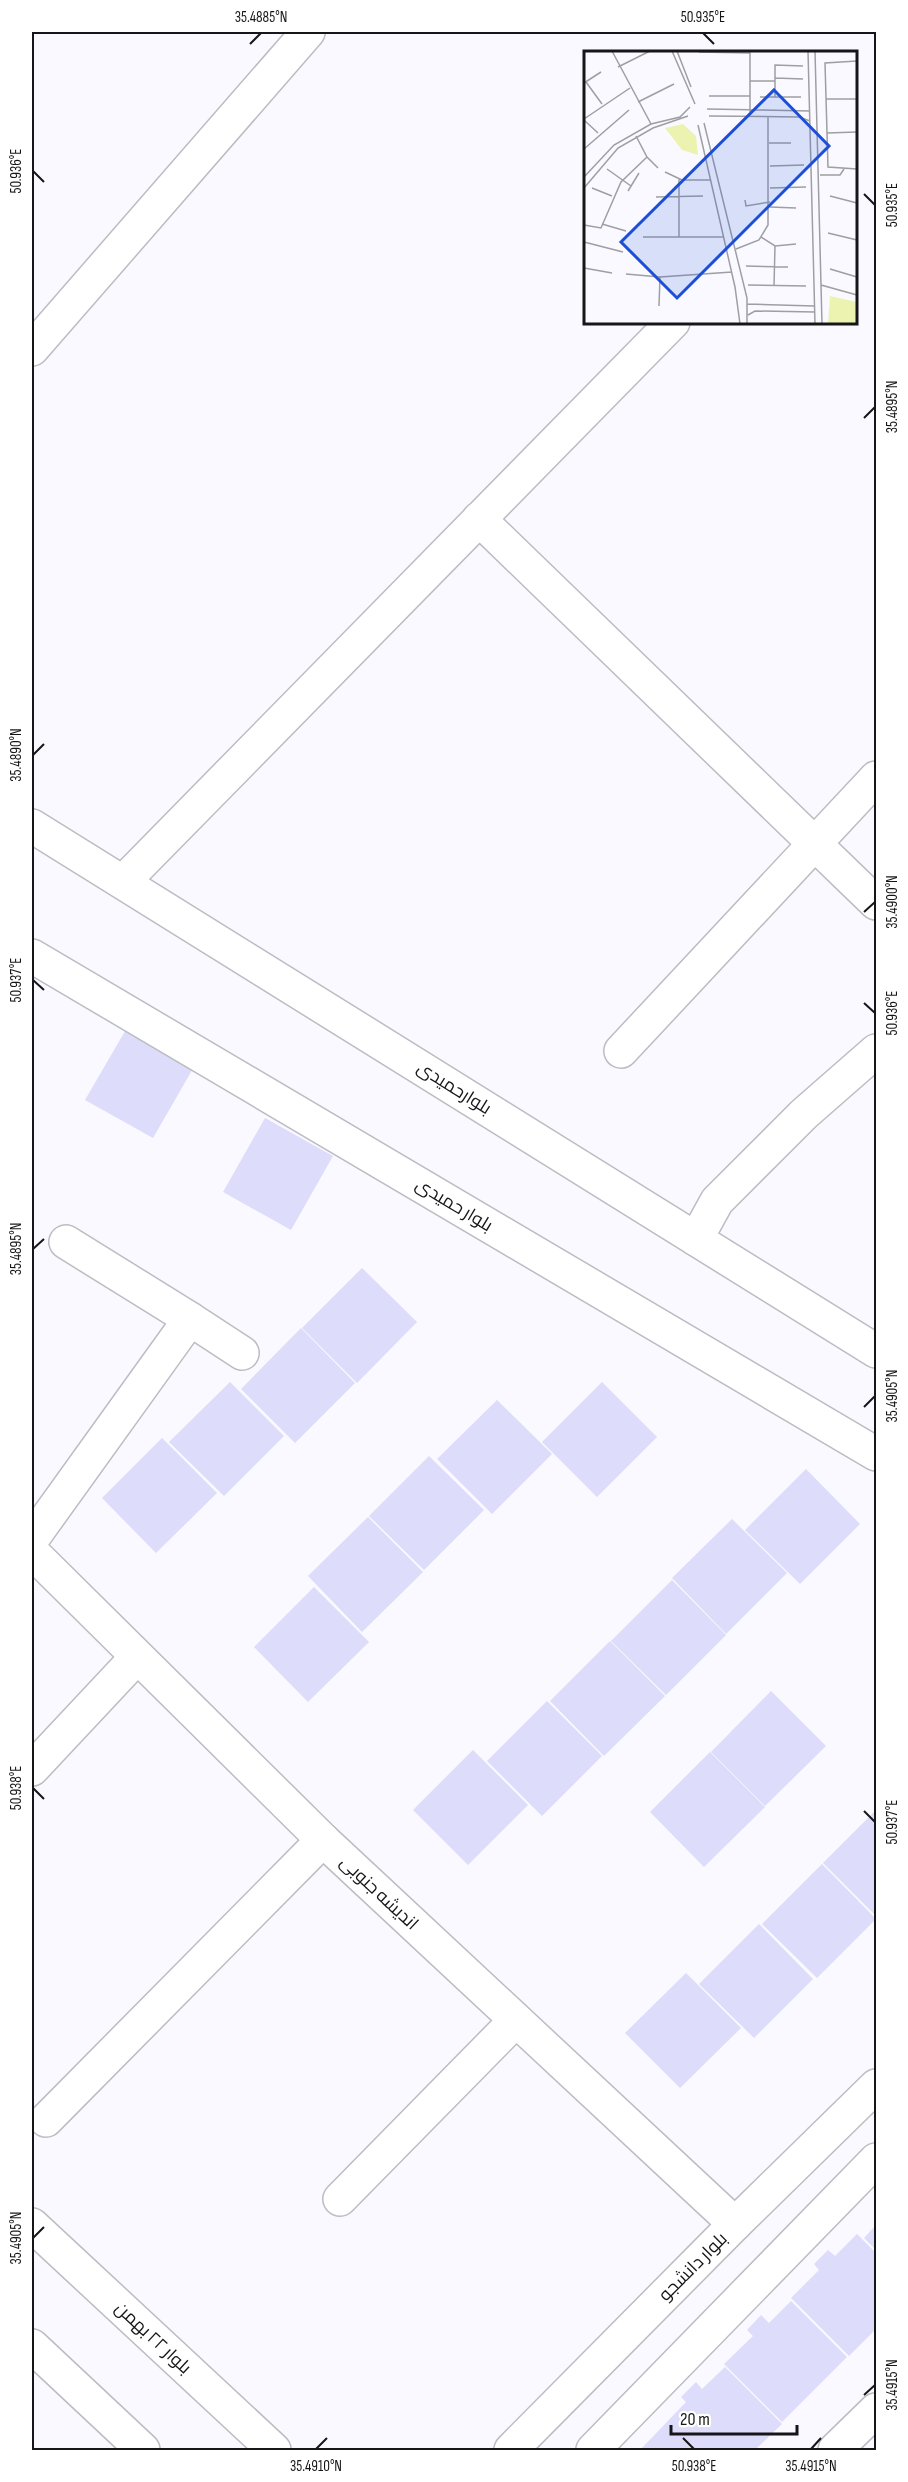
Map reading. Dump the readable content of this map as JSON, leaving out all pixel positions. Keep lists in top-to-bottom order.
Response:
{
  "streets": {
    "street": [
      "بلوارحمیدی",
      "بلوار حمیدی",
      "اندیشه جنوبی",
      "بلوار دانشجو",
      "بلوار ۲۲ بهمن"
    ]
  },
  "crossings": [
    ["اندیشه جنوبی", "بلوار دانشجو"]
  ],
  "scale_bar": "20 m",
  "coordinates": [
    "35.4885°N",
    "50.935°E",
    "50.936°E",
    "35.4895°N",
    "35.4890°N",
    "35.4900°N",
    "50.937°E",
    "35.4905°N",
    "50.938°E",
    "35.4915°N",
    "35.4910°N"
  ]
}
